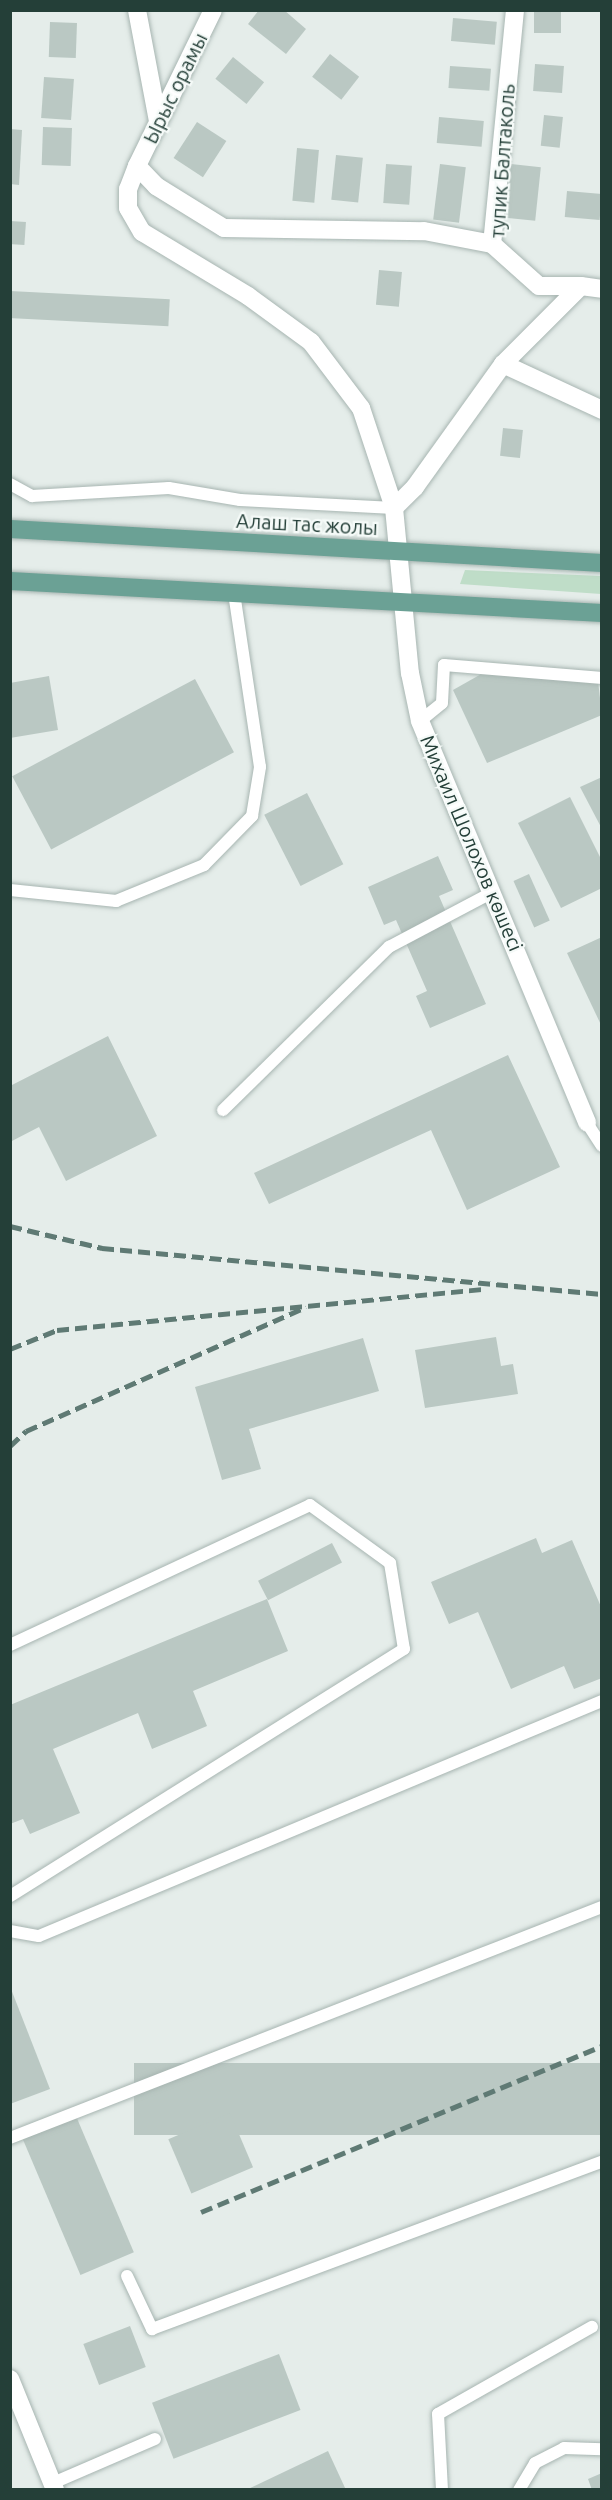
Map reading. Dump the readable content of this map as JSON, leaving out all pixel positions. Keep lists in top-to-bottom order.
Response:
{
  "streets": {
    "main road": ["Алаш тас жолы"],
    "street": ["Ырыс орамы", "тупик Балтаколь", "Михаил Шолохов көшесі"]
  },
  "crossings": [
    ["Ырыс орамы", "Михаил Шолохов көшесі"],
    ["Алаш тас жолы", "Михаил Шолохов көшесі"]
  ]
}
